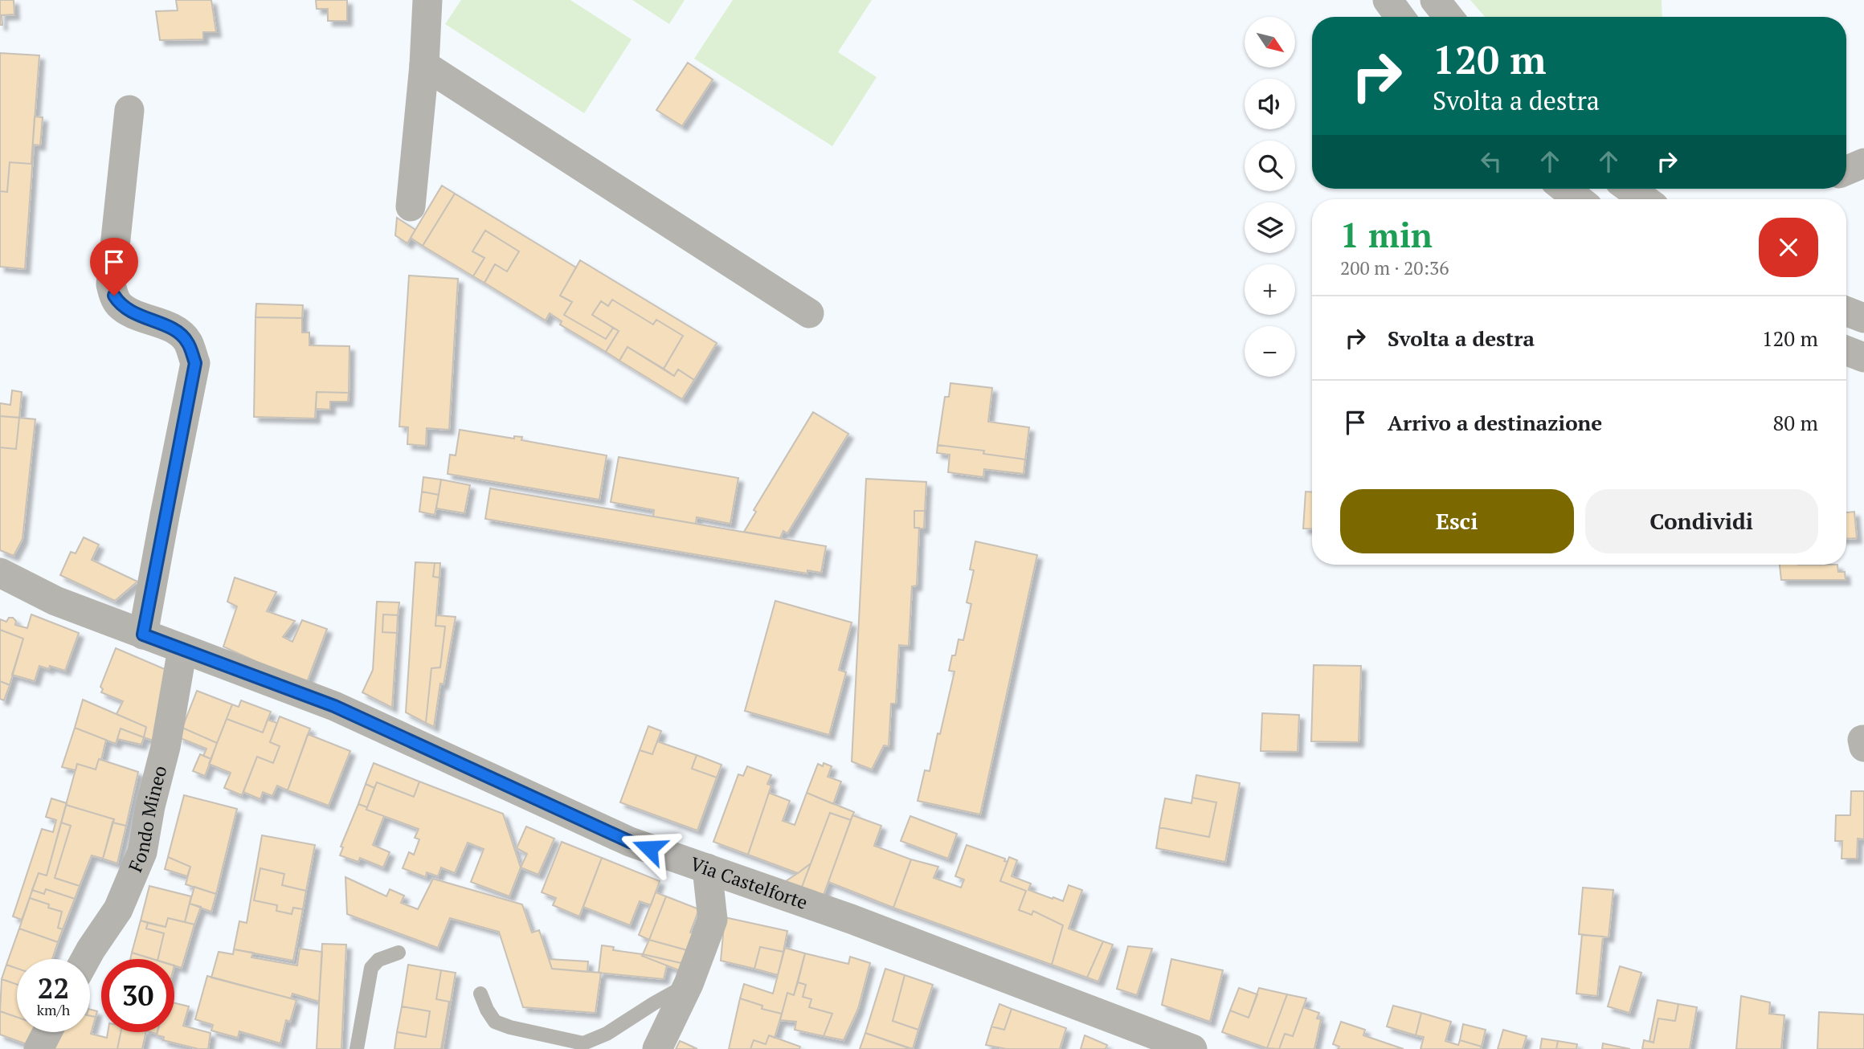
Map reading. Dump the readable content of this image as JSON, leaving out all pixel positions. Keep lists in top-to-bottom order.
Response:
{
  "streets": {
    "street": ["Fondo Mineo", "Via Castelforte"]
  },
  "crossings": [
    ["Fondo Mineo", "Via Castelforte"]
  ],
  "north": "bottom right",
  "page": {
    "map_buttons": ["+", "−"],
    "turn": ["120 m", "Svolta a destra"],
    "heading": ["1 min", "200 m · 20:36"],
    "list": [
      {
        "name": "Svolta a destra",
        "value": "120 m"
      },
      {
        "name": "Arrivo a destinazione",
        "value": "80 m"
      }
    ],
    "buttons": ["Esci", "Condividi"],
    "speed": "22 km/h",
    "limit": "30"
  }
}
